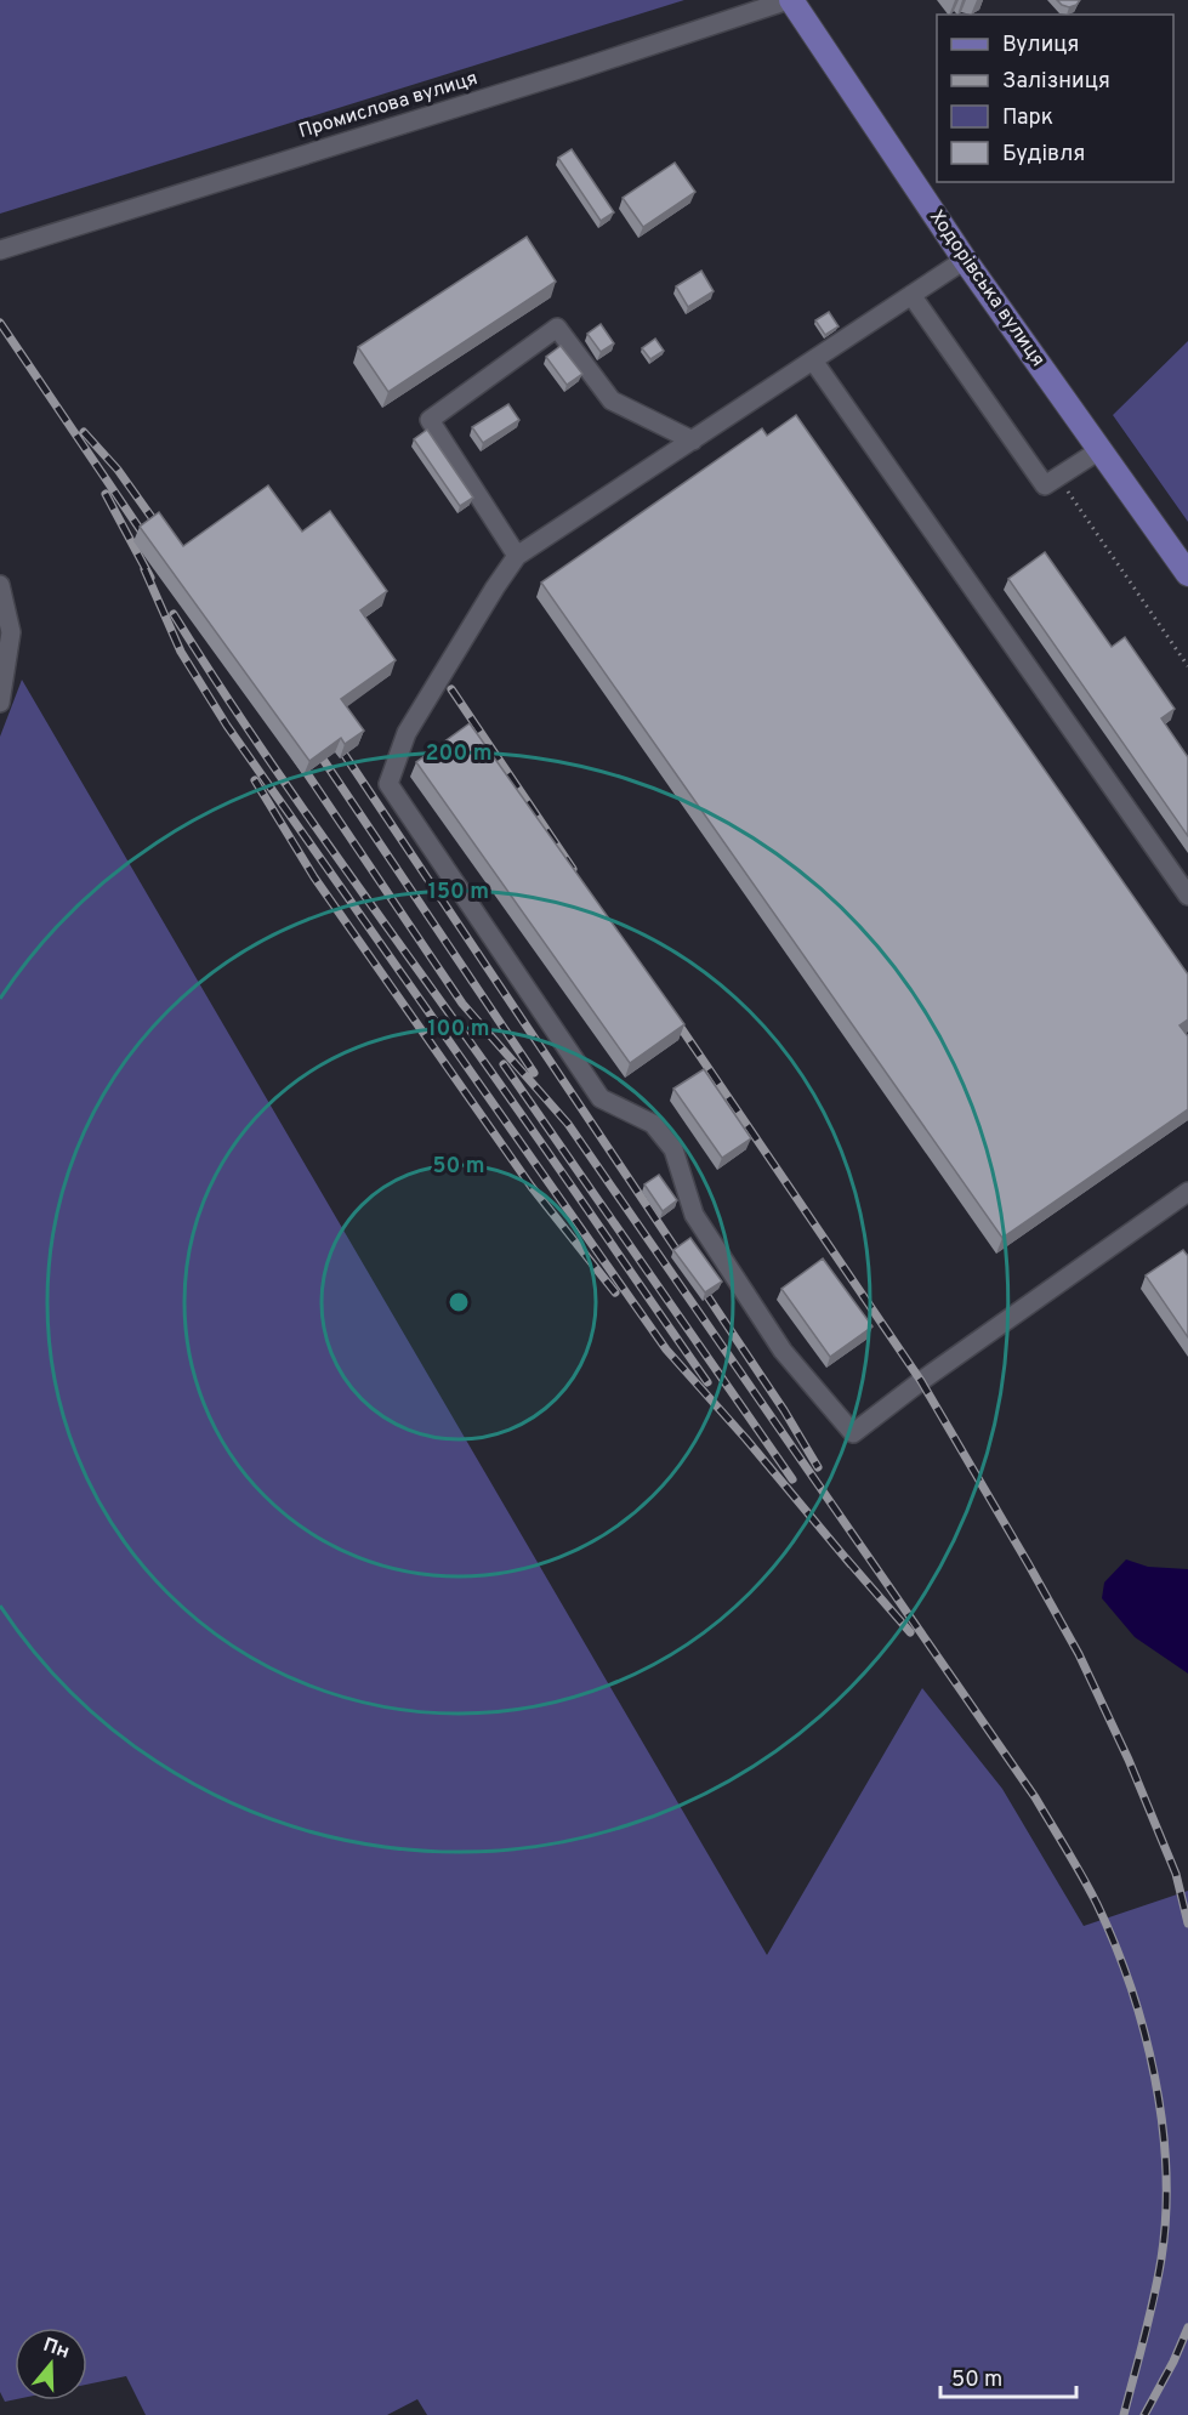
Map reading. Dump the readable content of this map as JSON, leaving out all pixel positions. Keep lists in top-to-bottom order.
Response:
{
  "streets": {
    "main road": ["Ходорівська вулиця"],
    "street": ["Промислова вулиця"]
  },
  "crossings": [
    ["Промислова вулиця", "Ходорівська вулиця"]
  ],
  "legend": [
    "Вулиця",
    "Залізниця",
    "Парк",
    "Будівля"
  ],
  "scale_bar": "50 m",
  "north": "top",
  "rings": [
    "200 m",
    "150 m",
    "100 m",
    "50 m"
  ]
}
